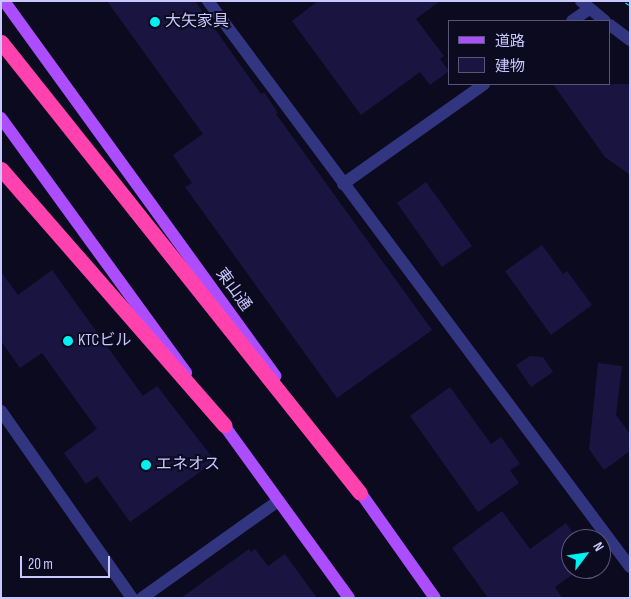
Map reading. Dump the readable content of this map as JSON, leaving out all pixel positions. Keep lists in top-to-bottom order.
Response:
{
  "streets": {
    "main road": ["東山通"]
  },
  "places": ["大矢家具", "KTCビル", "エネオス"],
  "legend": ["道路", "建物"],
  "scale_bar": "20 m",
  "north": "top right"
}
